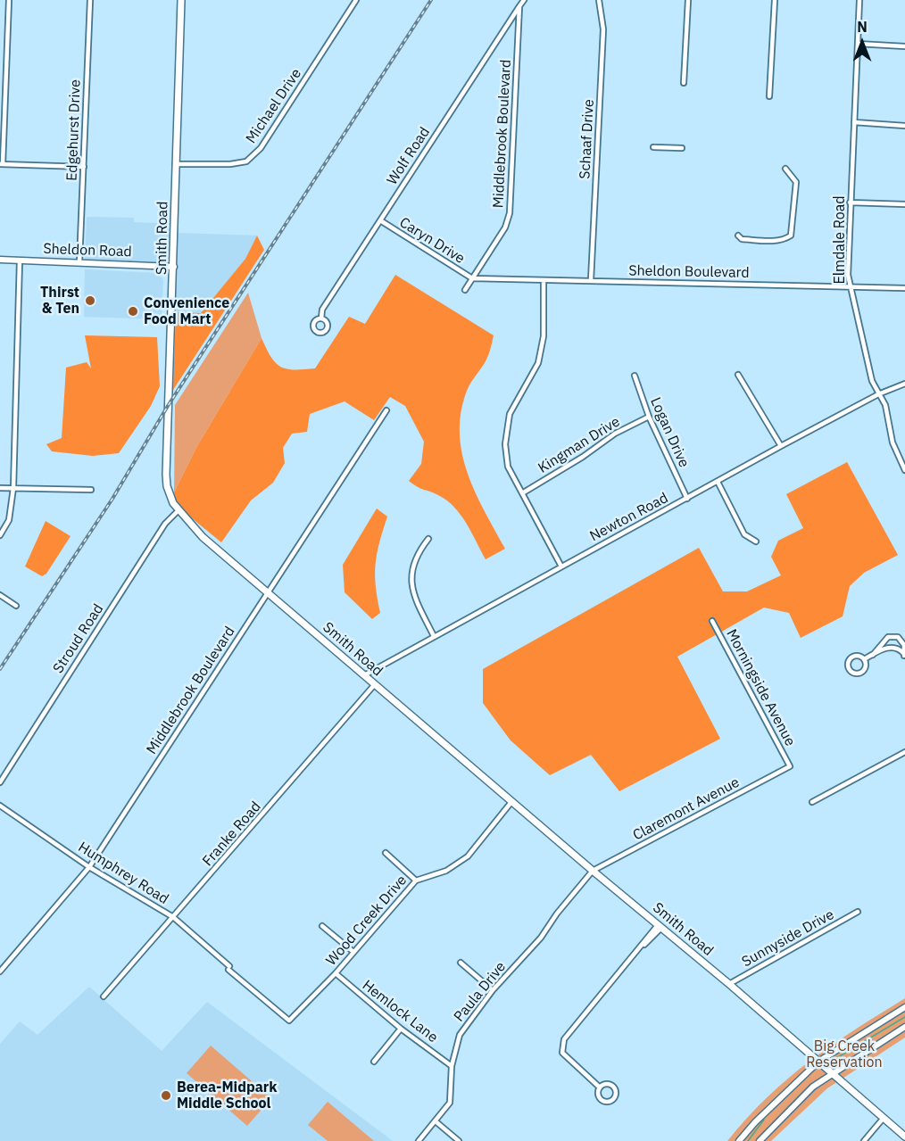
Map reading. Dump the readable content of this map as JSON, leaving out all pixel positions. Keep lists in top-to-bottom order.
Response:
{
  "streets": {
    "main road": ["Smith Road"],
    "street": [
      "Michael Drive",
      "Edgehurst Drive",
      "Middlebrook Boulevard",
      "Schaaf Drive",
      "Wolf Road",
      "Elmdale Road",
      "Caryn Drive",
      "Sheldon Road",
      "Sheldon Boulevard",
      "Logan Drive",
      "Kingman Drive",
      "Newton Road",
      "Stroud Road",
      "Morningside Avenue",
      "Claremont Avenue",
      "Franke Road",
      "Humphrey Road",
      "Wood Creek Drive",
      "Sunnyside Drive",
      "Paula Drive",
      "Hemlock Lane"
    ]
  },
  "crossings": [
    ["Michael Drive", "Smith Road"],
    ["Edgehurst Drive", "Sheldon Road"],
    ["Middlebrook Boulevard", "Wolf Road"],
    ["Middlebrook Boulevard", "Smith Road"],
    ["Middlebrook Boulevard", "Caryn Drive"],
    ["Middlebrook Boulevard", "Sheldon Boulevard"],
    ["Middlebrook Boulevard", "Humphrey Road"],
    ["Schaaf Drive", "Sheldon Boulevard"],
    ["Wolf Road", "Caryn Drive"],
    ["Smith Road", "Sheldon Road"],
    ["Smith Road", "Newton Road"],
    ["Smith Road", "Stroud Road"],
    ["Smith Road", "Claremont Avenue"],
    ["Smith Road", "Franke Road"],
    ["Smith Road", "Wood Creek Drive"],
    ["Smith Road", "Sunnyside Drive"],
    ["Smith Road", "Paula Drive"],
    ["Elmdale Road", "Sheldon Boulevard"],
    ["Elmdale Road", "Newton Road"],
    ["Caryn Drive", "Sheldon Boulevard"],
    ["Logan Drive", "Kingman Drive"],
    ["Logan Drive", "Newton Road"],
    ["Morningside Avenue", "Claremont Avenue"],
    ["Claremont Avenue", "Paula Drive"],
    ["Franke Road", "Humphrey Road"],
    ["Humphrey Road", "Wood Creek Drive"],
    ["Wood Creek Drive", "Hemlock Lane"],
    ["Paula Drive", "Hemlock Lane"]
  ],
  "parks": ["Big Creek Reservation"],
  "places": ["Thirst & Ten", "Convenience Food Mart", "Berea-Midpark Middle School"],
  "north": "top"
}
